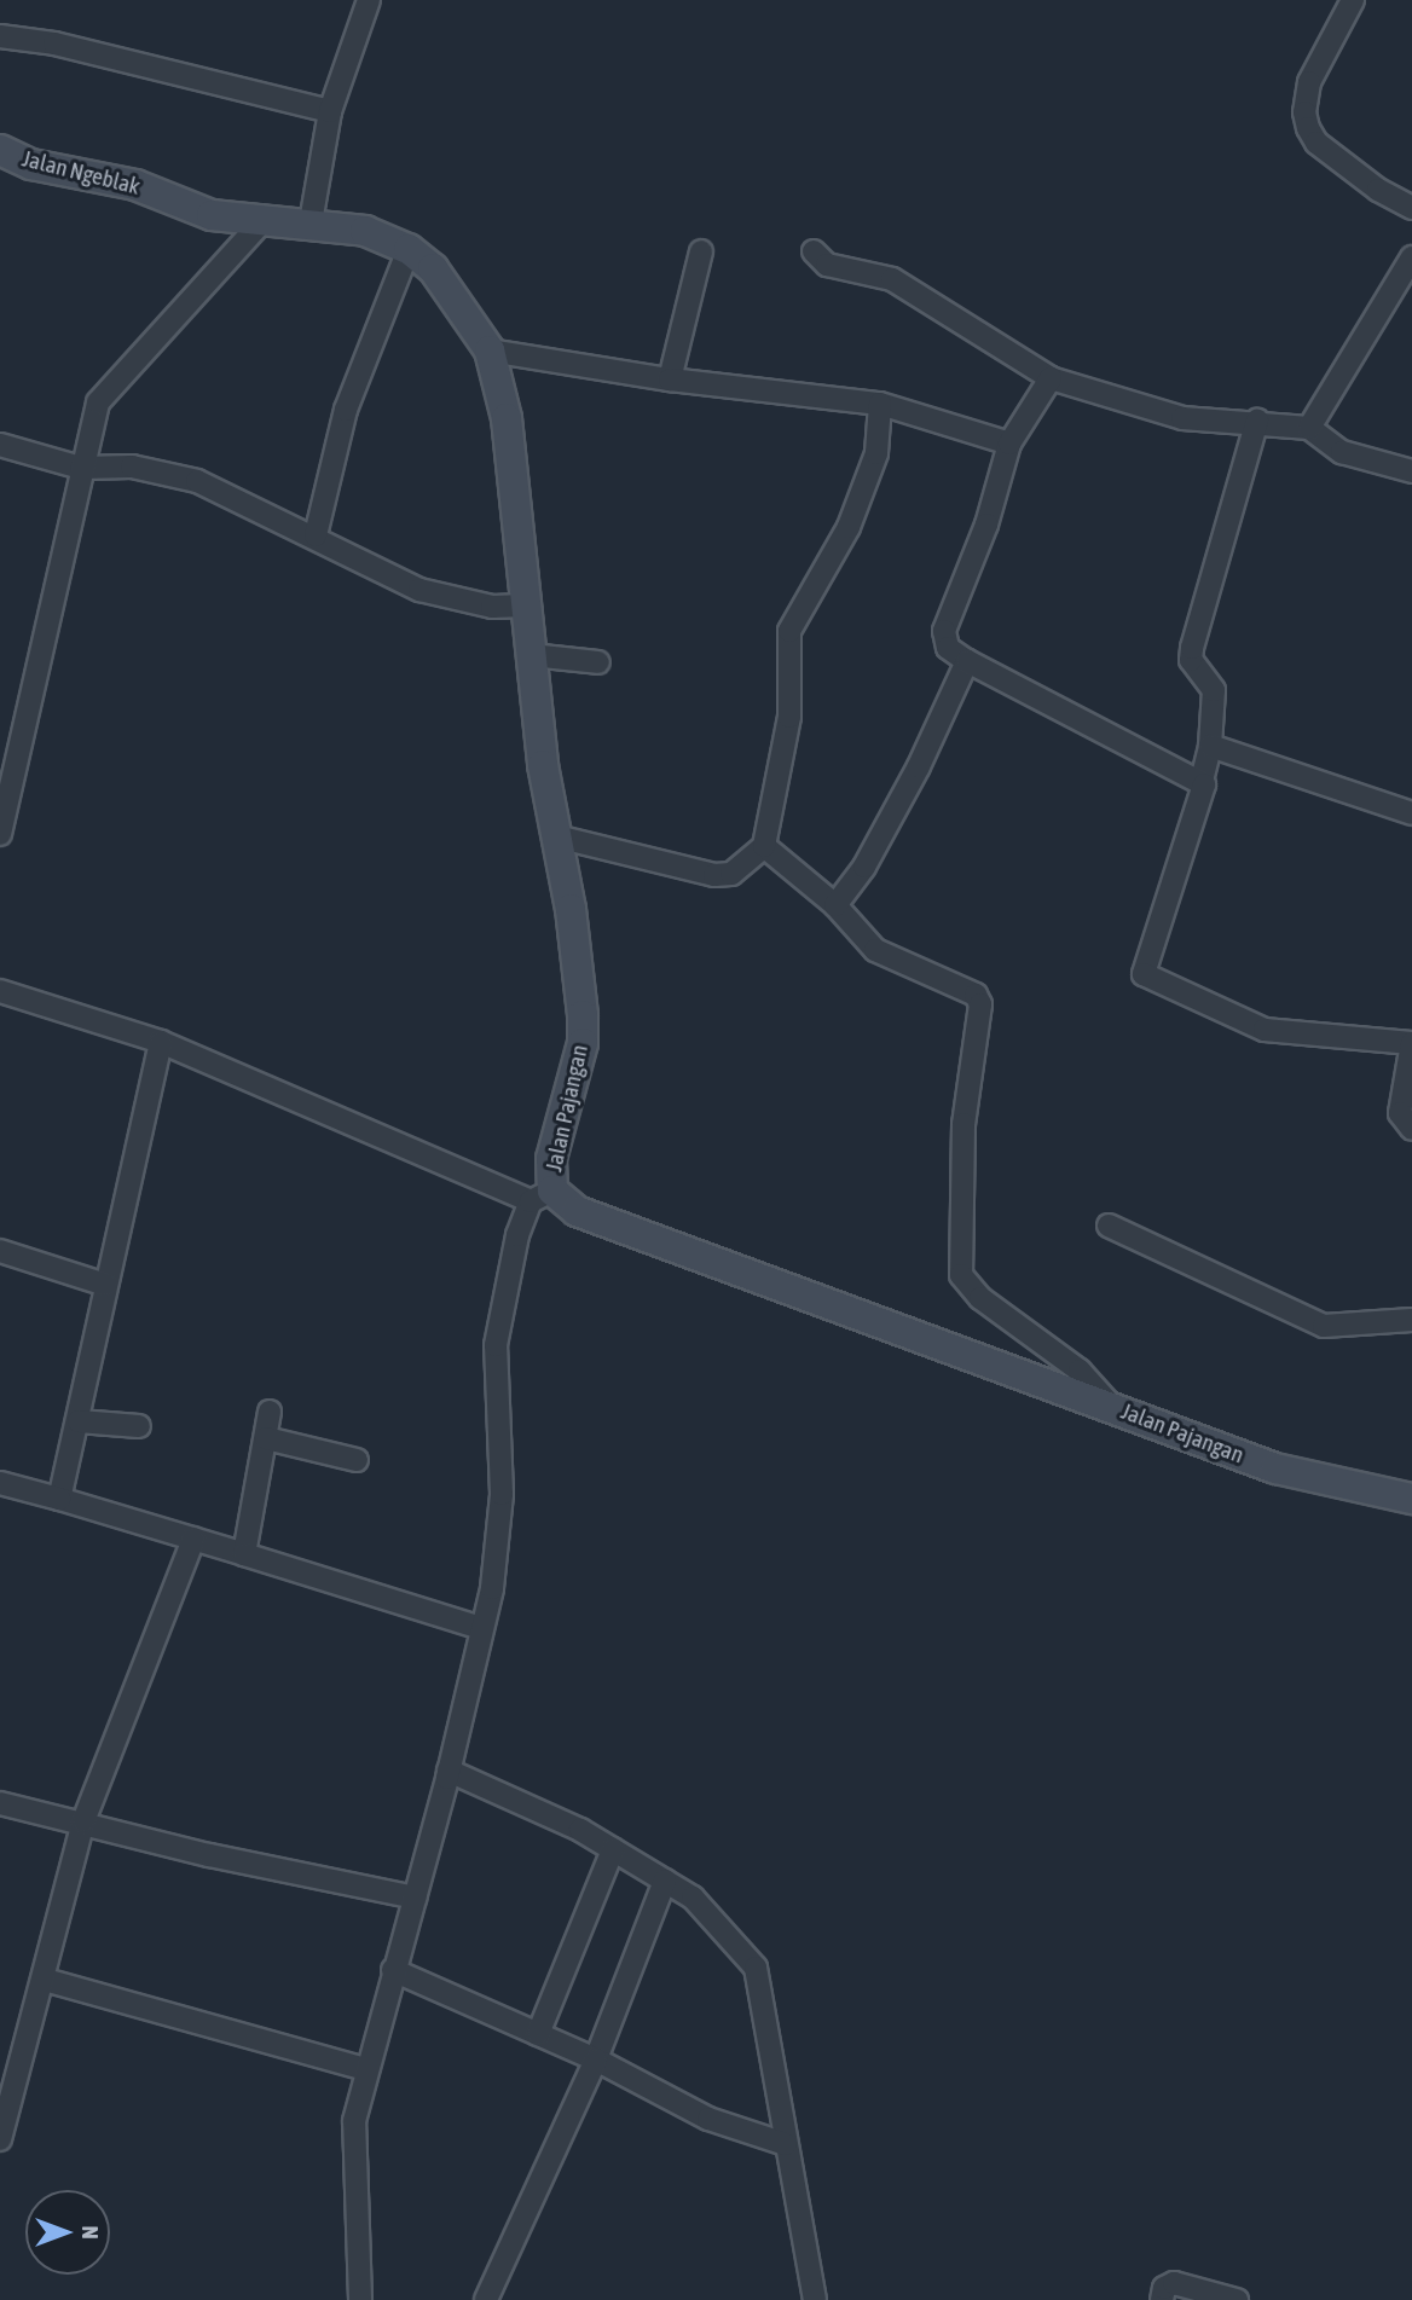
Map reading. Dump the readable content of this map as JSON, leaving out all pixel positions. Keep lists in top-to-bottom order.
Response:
{
  "streets": {
    "main road": ["Jalan Ngeblak", "Jalan Pajangan"]
  },
  "crossings": [
    ["Jalan Ngeblak", "Jalan Pajangan"]
  ],
  "north": "right"
}
